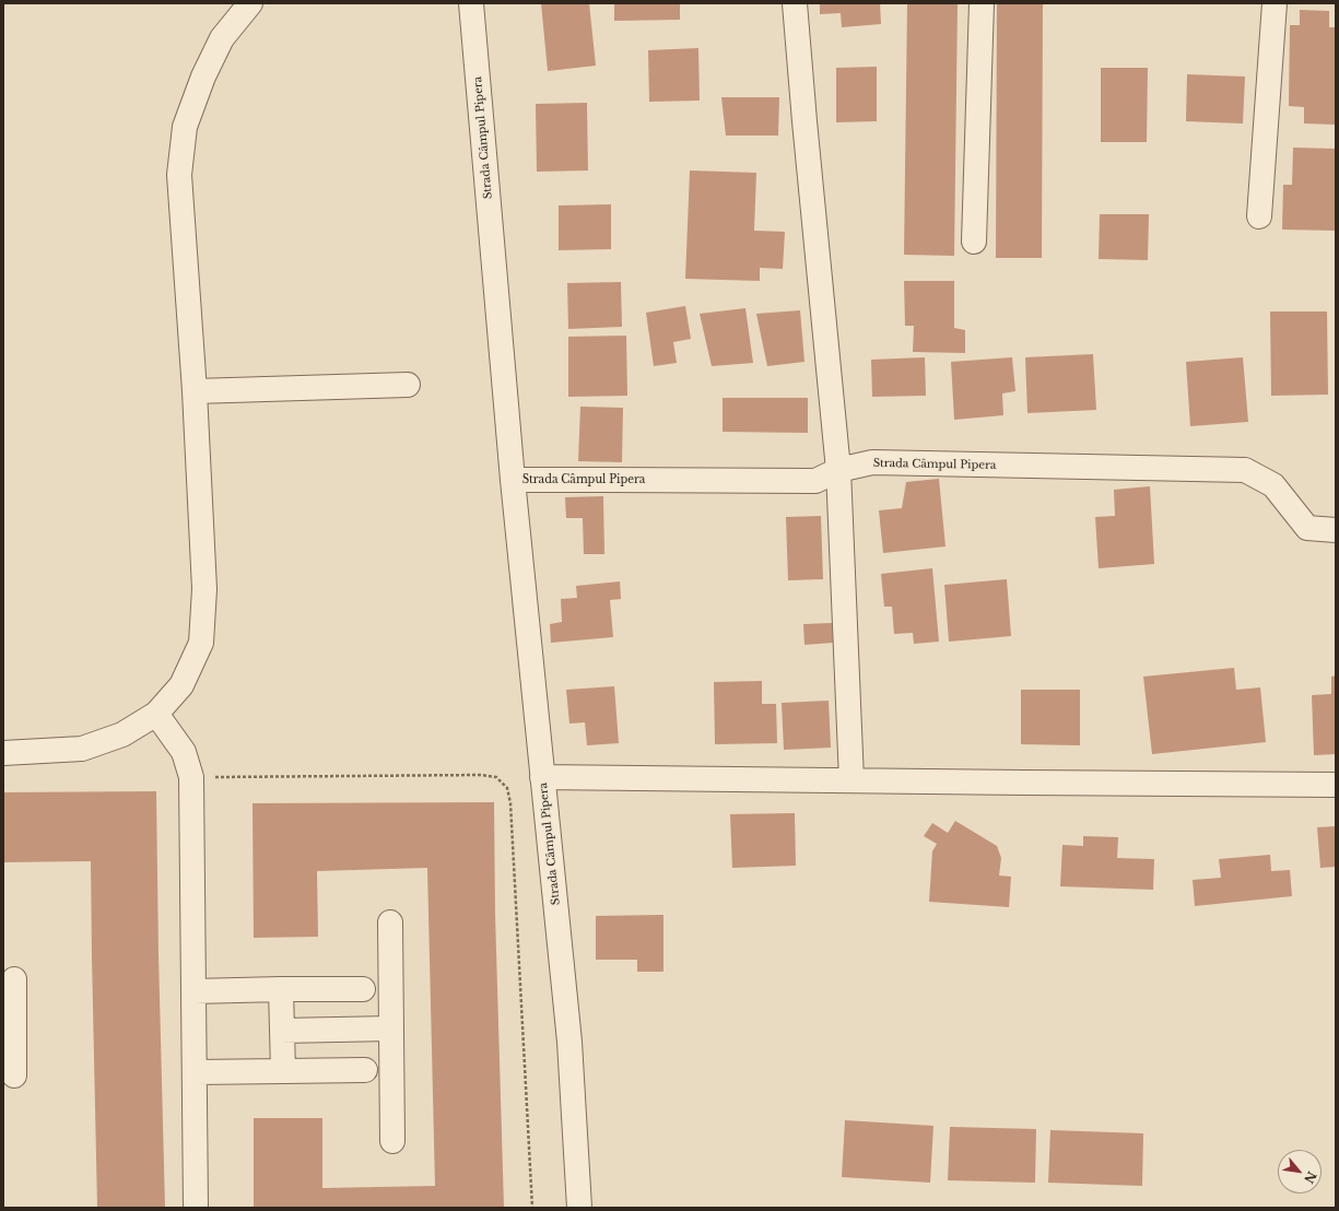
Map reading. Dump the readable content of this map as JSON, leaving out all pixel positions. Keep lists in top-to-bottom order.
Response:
{
  "streets": {
    "street": ["Strada Câmpul Pipera"]
  },
  "north": "bottom right"
}
